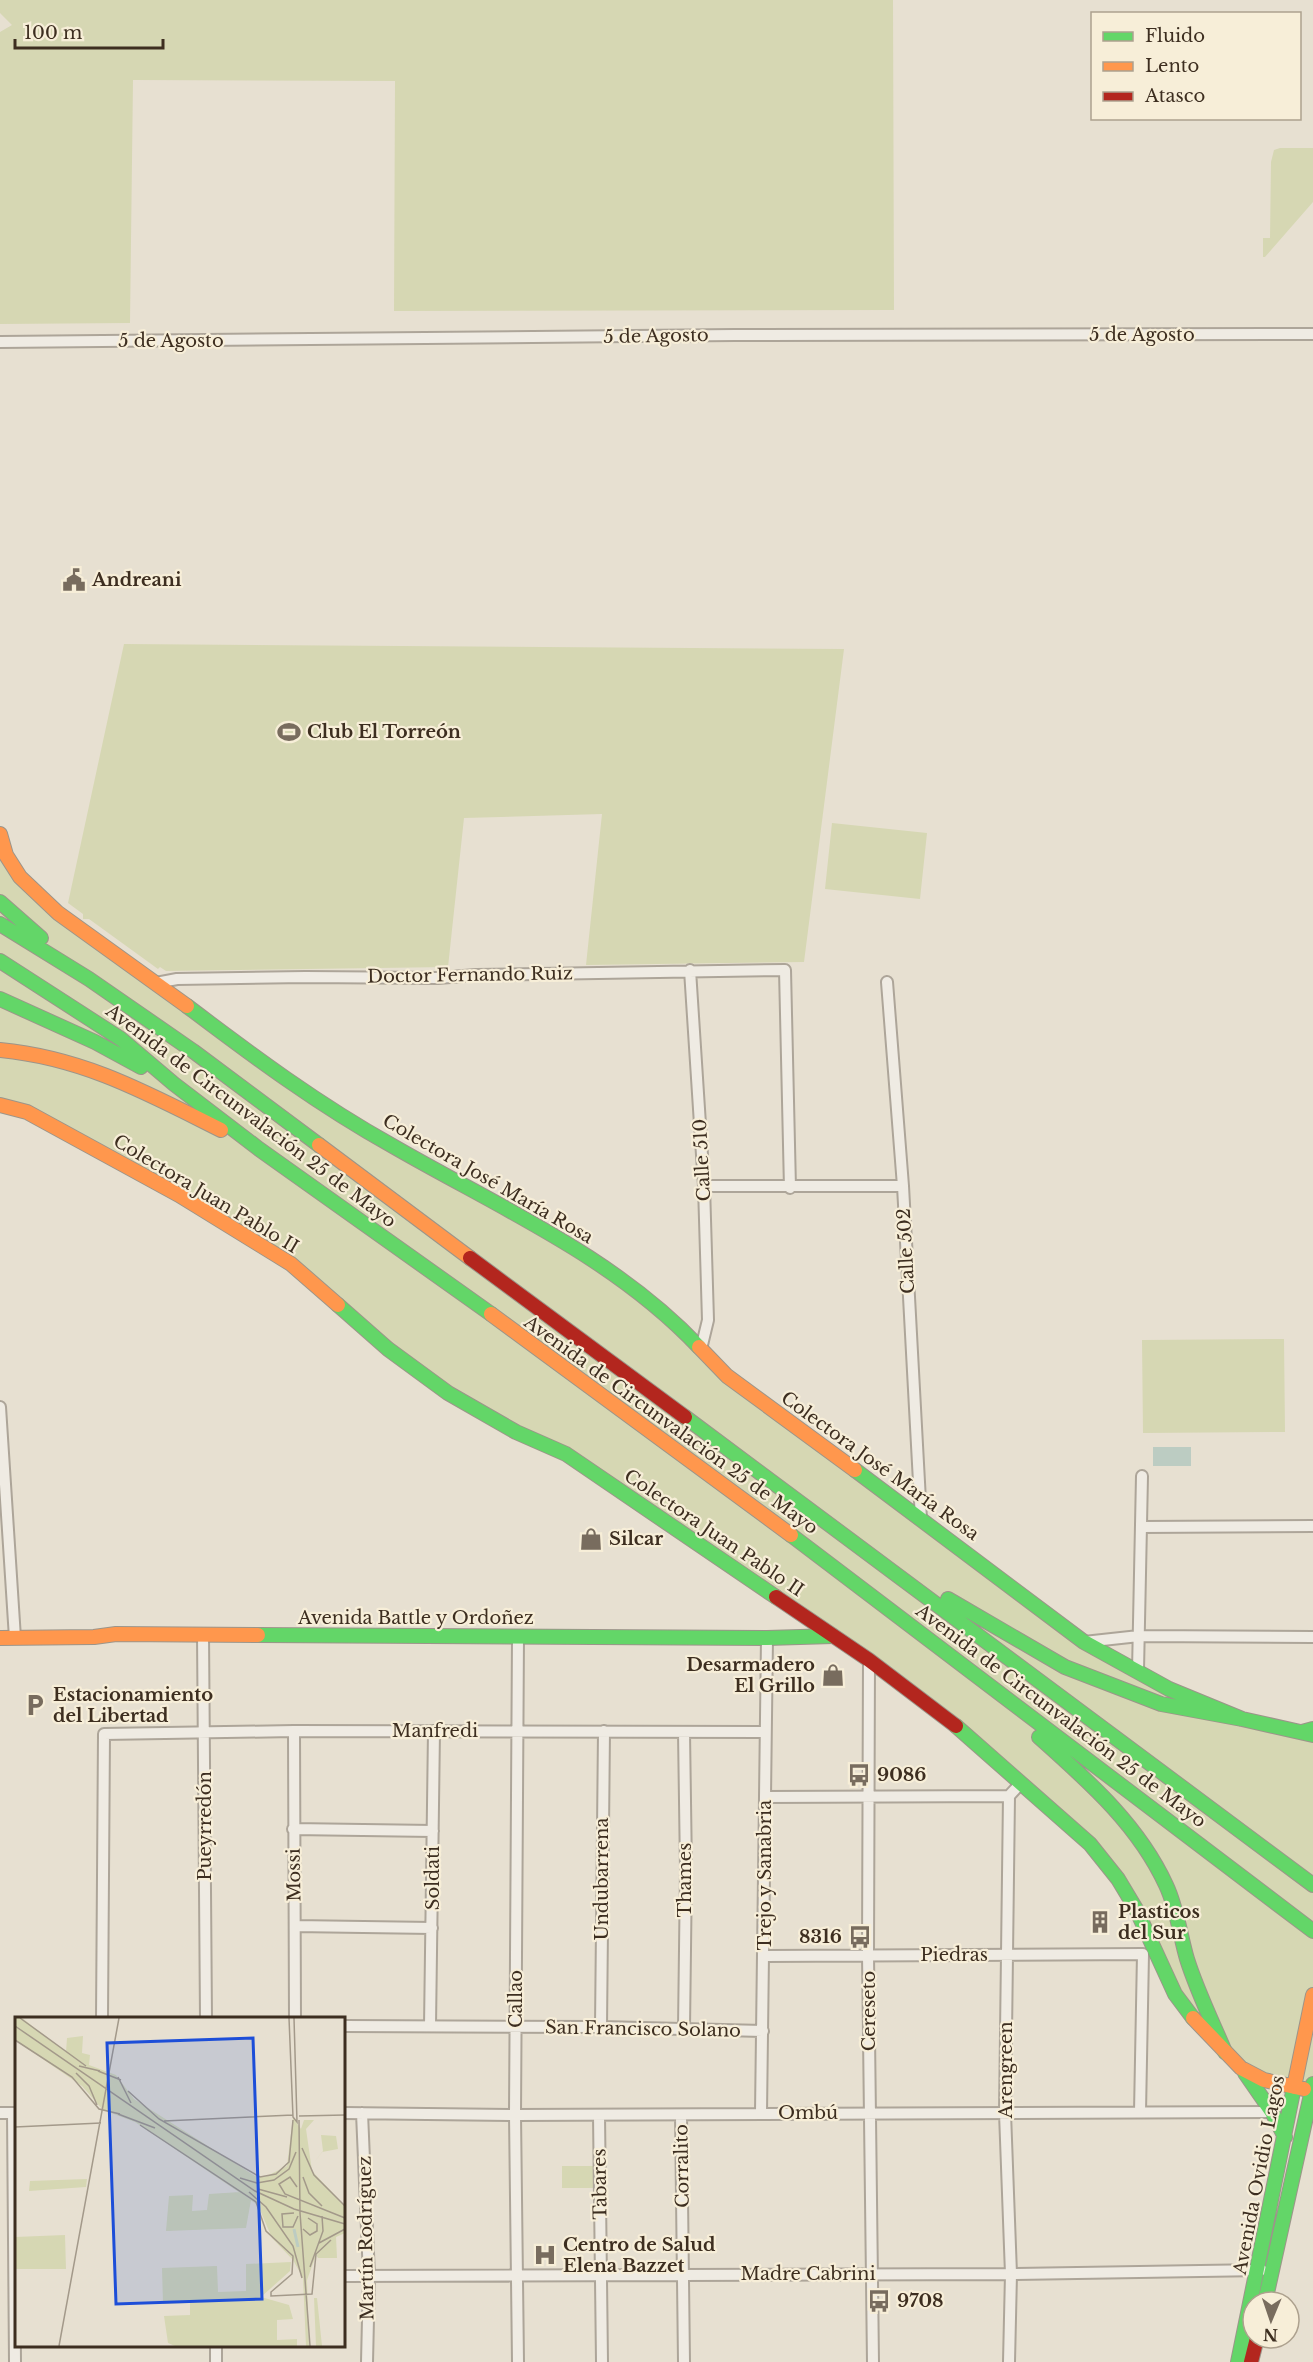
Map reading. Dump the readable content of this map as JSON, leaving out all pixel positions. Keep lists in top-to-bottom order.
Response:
{
  "streets": {
    "main road": [
      "Avenida de Circunvalación 25 de Mayo",
      "Colectora José María Rosa",
      "Colectora Juan Pablo II",
      "Avenida Battle y Ordoñez",
      "Avenida Ovidio Lagos"
    ],
    "street": [
      "5 de Agosto",
      "Doctor Fernando Ruiz",
      "Calle 510",
      "Calle 502",
      "Manfredi",
      "Pueyrredón",
      "Mossi",
      "Trejo y Sanabria",
      "Soldati",
      "Undubarrena",
      "Thames",
      "Piedras",
      "Callao",
      "Cereseto",
      "San Francisco Solano",
      "Arengreen",
      "Ombú",
      "Corralito",
      "Tabares",
      "Martín Rodríguez",
      "Madre Cabrini"
    ]
  },
  "crossings": [
    ["Doctor Fernando Ruiz", "Calle 510"],
    ["Doctor Fernando Ruiz", "Colectora José María Rosa"],
    ["Calle 510", "Colectora José María Rosa"],
    ["Colectora José María Rosa", "Calle 502"],
    ["Colectora Juan Pablo II", "Avenida Battle y Ordoñez"],
    ["Colectora Juan Pablo II", "Piedras"],
    ["Colectora Juan Pablo II", "Cereseto"],
    ["Colectora Juan Pablo II", "Avenida Ovidio Lagos"],
    ["Avenida Battle y Ordoñez", "Pueyrredón"],
    ["Avenida Battle y Ordoñez", "Trejo y Sanabria"],
    ["Avenida Battle y Ordoñez", "Callao"],
    ["Manfredi", "Pueyrredón"],
    ["Manfredi", "Mossi"],
    ["Manfredi", "Trejo y Sanabria"],
    ["Manfredi", "Soldati"],
    ["Manfredi", "Undubarrena"],
    ["Manfredi", "Thames"],
    ["Manfredi", "Callao"],
    ["Trejo y Sanabria", "Piedras"],
    ["Trejo y Sanabria", "San Francisco Solano"],
    ["Trejo y Sanabria", "Ombú"],
    ["Soldati", "San Francisco Solano"],
    ["Undubarrena", "San Francisco Solano"],
    ["Thames", "San Francisco Solano"],
    ["Piedras", "Cereseto"],
    ["Piedras", "Arengreen"],
    ["Callao", "San Francisco Solano"],
    ["Callao", "Ombú"],
    ["Callao", "Madre Cabrini"],
    ["Cereseto", "Ombú"],
    ["Cereseto", "Madre Cabrini"],
    ["Arengreen", "Ombú"],
    ["Arengreen", "Madre Cabrini"],
    ["Ombú", "Corralito"],
    ["Ombú", "Tabares"],
    ["Ombú", "Martín Rodríguez"],
    ["Corralito", "Madre Cabrini"],
    ["Avenida Ovidio Lagos", "Madre Cabrini"],
    ["Tabares", "Madre Cabrini"],
    ["Martín Rodríguez", "Madre Cabrini"]
  ],
  "places": {
    "public building": ["Andreani"],
    "sports": ["Club El Torreón"],
    "shop": ["Silcar", "Desarmadero El Grillo"],
    "parking": ["Estacionamiento del Libertad"],
    "bus stop": ["9086", "8316", "9708"],
    "building": ["Plasticos del Sur"],
    "hospital": ["Centro de Salud Elena Bazzet"]
  },
  "legend": ["Fluido", "Lento", "Atasco"],
  "scale_bar": "100 m",
  "north": "bottom"
}
